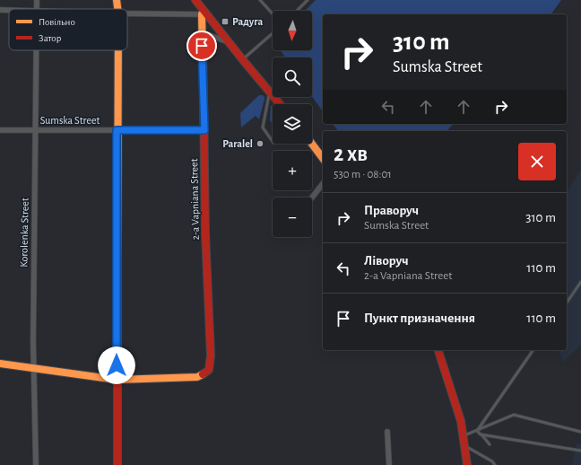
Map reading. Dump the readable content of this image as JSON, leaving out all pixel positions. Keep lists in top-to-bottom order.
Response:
{
  "streets": {
    "street": ["Sumska Street", "2-a Vapniana Street", "Korolenka Street"]
  },
  "crossings": [
    ["Sumska Street", "2-a Vapniana Street"],
    ["Sumska Street", "Korolenka Street"]
  ],
  "places": {
    "transit": ["Радуга"],
    "other": ["Paralel"]
  },
  "legend": ["Повільно", "Затор"],
  "north": "bottom",
  "page": {
    "map_buttons": ["+", "−"],
    "turn": ["310 m", "Sumska Street"],
    "heading": ["2 хв", "530 m · 08:01"],
    "list": [
      {
        "name": "Праворуч",
        "note": "Sumska Street",
        "value": "310 m"
      },
      {
        "name": "Ліворуч",
        "note": "2-a Vapniana Street",
        "value": "110 m"
      },
      {
        "name": "Пункт призначення",
        "value": "110 m"
      }
    ]
  }
}
